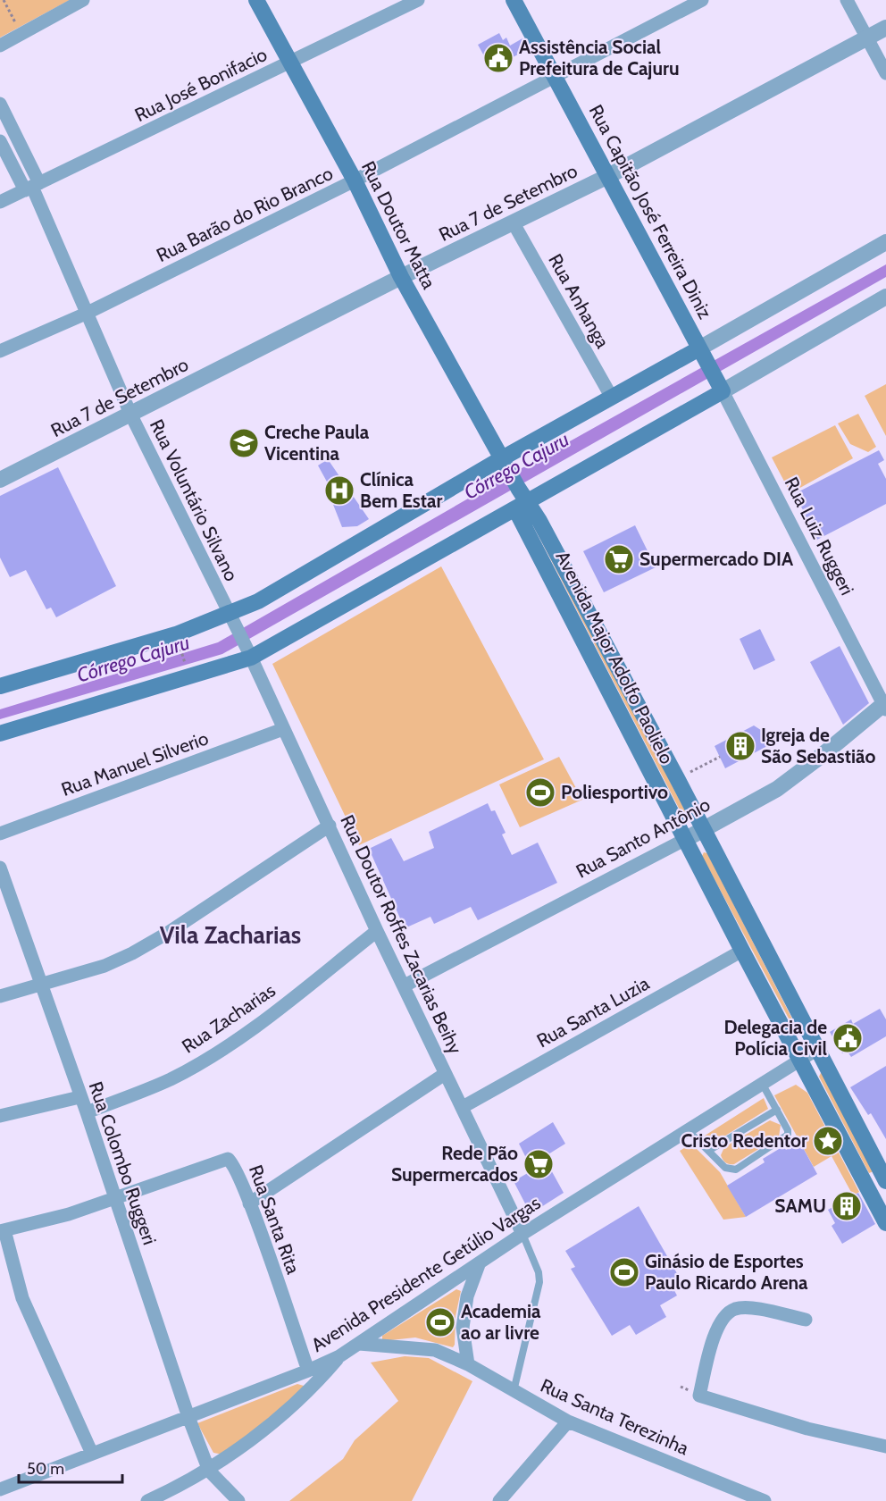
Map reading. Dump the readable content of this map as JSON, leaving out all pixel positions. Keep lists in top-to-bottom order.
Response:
{
  "streets": {
    "main road": ["Rua Capitão José Ferreira Diniz", "Rua Doutor Matta", "Avenida Major Adolfo Paolielo"],
    "street": [
      "Rua José Bonifacio",
      "Rua 7 de Setembro",
      "Rua Barão do Rio Branco",
      "Rua Anhanga",
      "Rua Voluntário Silvano",
      "Rua Luiz Ruggeri",
      "Rua Manuel Silverio",
      "Rua Santo Antônio",
      "Rua Doutor Roffes Zacarias Beihy",
      "Rua Santa Luzia",
      "Rua Zacharias",
      "Rua Colombo Ruggeri",
      "Rua Santa Rita",
      "Avenida Presidente Getúlio Vargas",
      "Rua Santa Terezinha"
    ]
  },
  "crossings": [
    ["Rua José Bonifacio", "Rua Doutor Matta"],
    ["Rua José Bonifacio", "Rua Voluntário Silvano"],
    ["Rua 7 de Setembro", "Rua Capitão José Ferreira Diniz"],
    ["Rua 7 de Setembro", "Rua Doutor Matta"],
    ["Rua 7 de Setembro", "Rua Anhanga"],
    ["Rua 7 de Setembro", "Rua Voluntário Silvano"],
    ["Rua Capitão José Ferreira Diniz", "Rua Barão do Rio Branco"],
    ["Rua Capitão José Ferreira Diniz", "Rua Luiz Ruggeri"],
    ["Rua Barão do Rio Branco", "Rua Doutor Matta"],
    ["Rua Barão do Rio Branco", "Rua Voluntário Silvano"],
    ["Rua Doutor Matta", "Avenida Major Adolfo Paolielo"],
    ["Rua Voluntário Silvano", "Rua Doutor Roffes Zacarias Beihy"],
    ["Rua Luiz Ruggeri", "Rua Santo Antônio"],
    ["Avenida Major Adolfo Paolielo", "Rua Santo Antônio"],
    ["Avenida Major Adolfo Paolielo", "Rua Santa Luzia"],
    ["Avenida Major Adolfo Paolielo", "Avenida Presidente Getúlio Vargas"],
    ["Rua Manuel Silverio", "Rua Doutor Roffes Zacarias Beihy"],
    ["Rua Santo Antônio", "Rua Doutor Roffes Zacarias Beihy"],
    ["Rua Doutor Roffes Zacarias Beihy", "Rua Santa Luzia"],
    ["Rua Doutor Roffes Zacarias Beihy", "Rua Zacharias"],
    ["Rua Doutor Roffes Zacarias Beihy", "Avenida Presidente Getúlio Vargas"],
    ["Rua Zacharias", "Rua Colombo Ruggeri"],
    ["Rua Colombo Ruggeri", "Rua Santa Rita"],
    ["Rua Colombo Ruggeri", "Avenida Presidente Getúlio Vargas"],
    ["Rua Santa Rita", "Avenida Presidente Getúlio Vargas"],
    ["Avenida Presidente Getúlio Vargas", "Rua Santa Terezinha"]
  ],
  "districts": ["Vila Zacharias"],
  "water": ["Córrego Cajuru"],
  "places": {
    "public building": ["Assistência Social Prefeitura de Cajuru", "Delegacia de Polícia Civil"],
    "school or university": ["Creche Paula Vicentina"],
    "hospital": ["Clínica Bem Estar"],
    "supermarket": ["Supermercado DIA", "Rede Pão Supermercados"],
    "building": ["Igreja de São Sebastião", "SAMU"],
    "sports": ["Poliesportivo", "Ginásio de Esportes Paulo Ricardo Arena", "Academia ao ar livre"],
    "place": ["Cristo Redentor"]
  },
  "scale_bar": "50 m"
}
